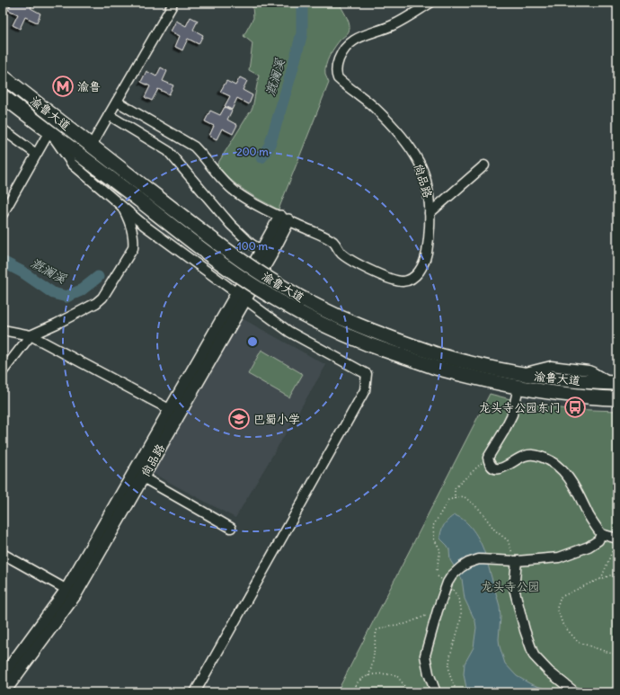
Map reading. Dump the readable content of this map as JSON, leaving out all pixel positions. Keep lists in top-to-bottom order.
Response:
{
  "streets": {
    "highway": ["渝鲁大道"],
    "main road": ["尚品路"]
  },
  "water": ["溉澜溪"],
  "parks": ["龙头寺公园"],
  "places": {
    "metro station": ["渝鲁"],
    "bus stop": ["龙头寺公园东门"],
    "school or university": ["巴蜀小学"]
  },
  "rings": ["200 m", "100 m"]
}
